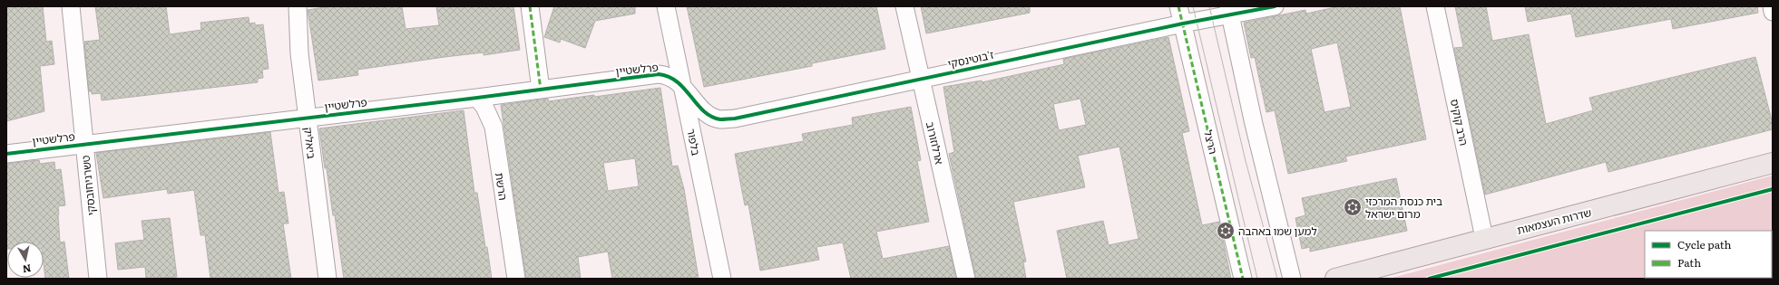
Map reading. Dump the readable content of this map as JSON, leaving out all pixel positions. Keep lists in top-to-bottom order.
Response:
{
  "streets": {
    "main road": ["שדרות העצמאות"],
    "street": [
      "ז'בוטינסקי",
      "פרלשטיין",
      "הרב קוקיס",
      "בלפור",
      "הרצל",
      "ביאליק",
      "ארלוזורוב",
      "טשרניחובסקי",
      "הרשת"
    ]
  },
  "crossings": [
    ["ז'בוטינסקי", "פרלשטיין"],
    ["ז'בוטינסקי", "בלפור"],
    ["ז'בוטינסקי", "הרצל"],
    ["ז'בוטינסקי", "ארלוזורוב"],
    ["פרלשטיין", "בלפור"],
    ["פרלשטיין", "ביאליק"],
    ["פרלשטיין", "טשרניחובסקי"],
    ["פרלשטיין", "הרשת"],
    ["הרב קוקיס", "שדרות העצמאות"]
  ],
  "places": {
    "synagogue": ["בית כנסת המרכזי מרום ישראל", "למען שמו באהבה"]
  },
  "legend": ["Cycle path", "Path"],
  "north": "bottom"
}
